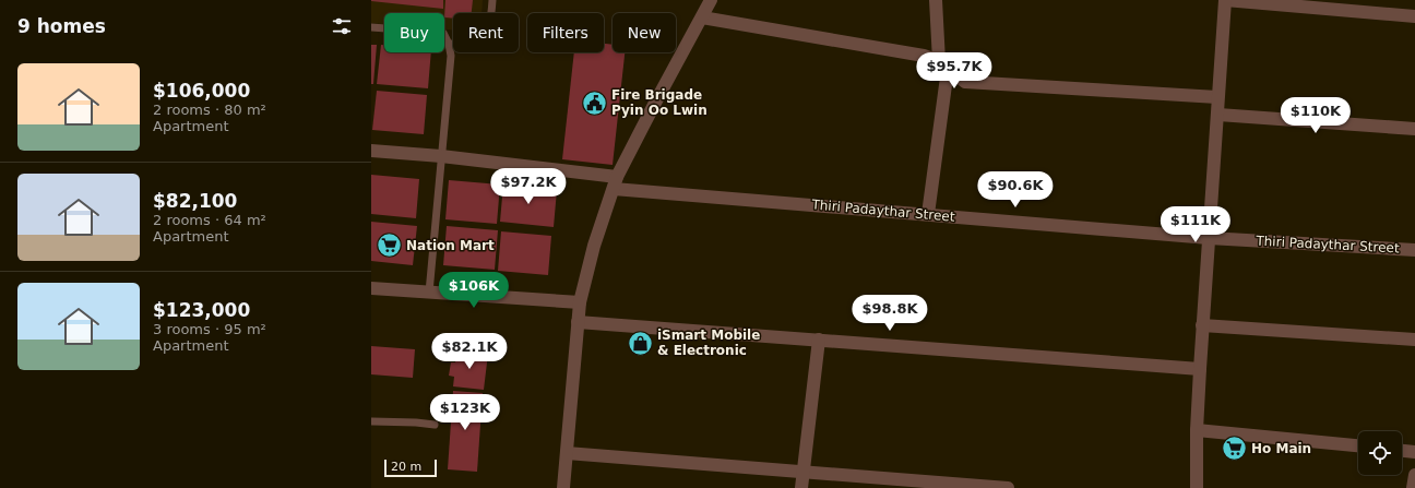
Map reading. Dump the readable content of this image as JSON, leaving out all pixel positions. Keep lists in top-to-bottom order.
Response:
{
  "streets": {
    "street": ["Thiri Padaythar Street"]
  },
  "places": {
    "public building": ["Fire Brigade Pyin Oo Lwin"],
    "supermarket": ["Nation Mart", "Ho Main"],
    "shop": ["iSmart Mobile & Electronic"]
  },
  "scale_bar": "20 m",
  "page": {
    "heading": "9 homes",
    "chip": [
      "Buy",
      "Rent",
      "Filters",
      "New"
    ],
    "list": [
      {
        "name": "$106,000",
        "note": "2 rooms · 80 m² · Apartment"
      },
      {
        "name": "$82,100",
        "note": "2 rooms · 64 m² · Apartment"
      },
      {
        "name": "$123,000",
        "note": "3 rooms · 95 m² · Apartment"
      }
    ],
    "price": [
      "$95.7K",
      "$110K",
      "$97.2K",
      "$90.6K",
      "$111K",
      "$106K",
      "$98.8K",
      "$82.1K",
      "$123K"
    ],
    "scale": "20 m"
  }
}
